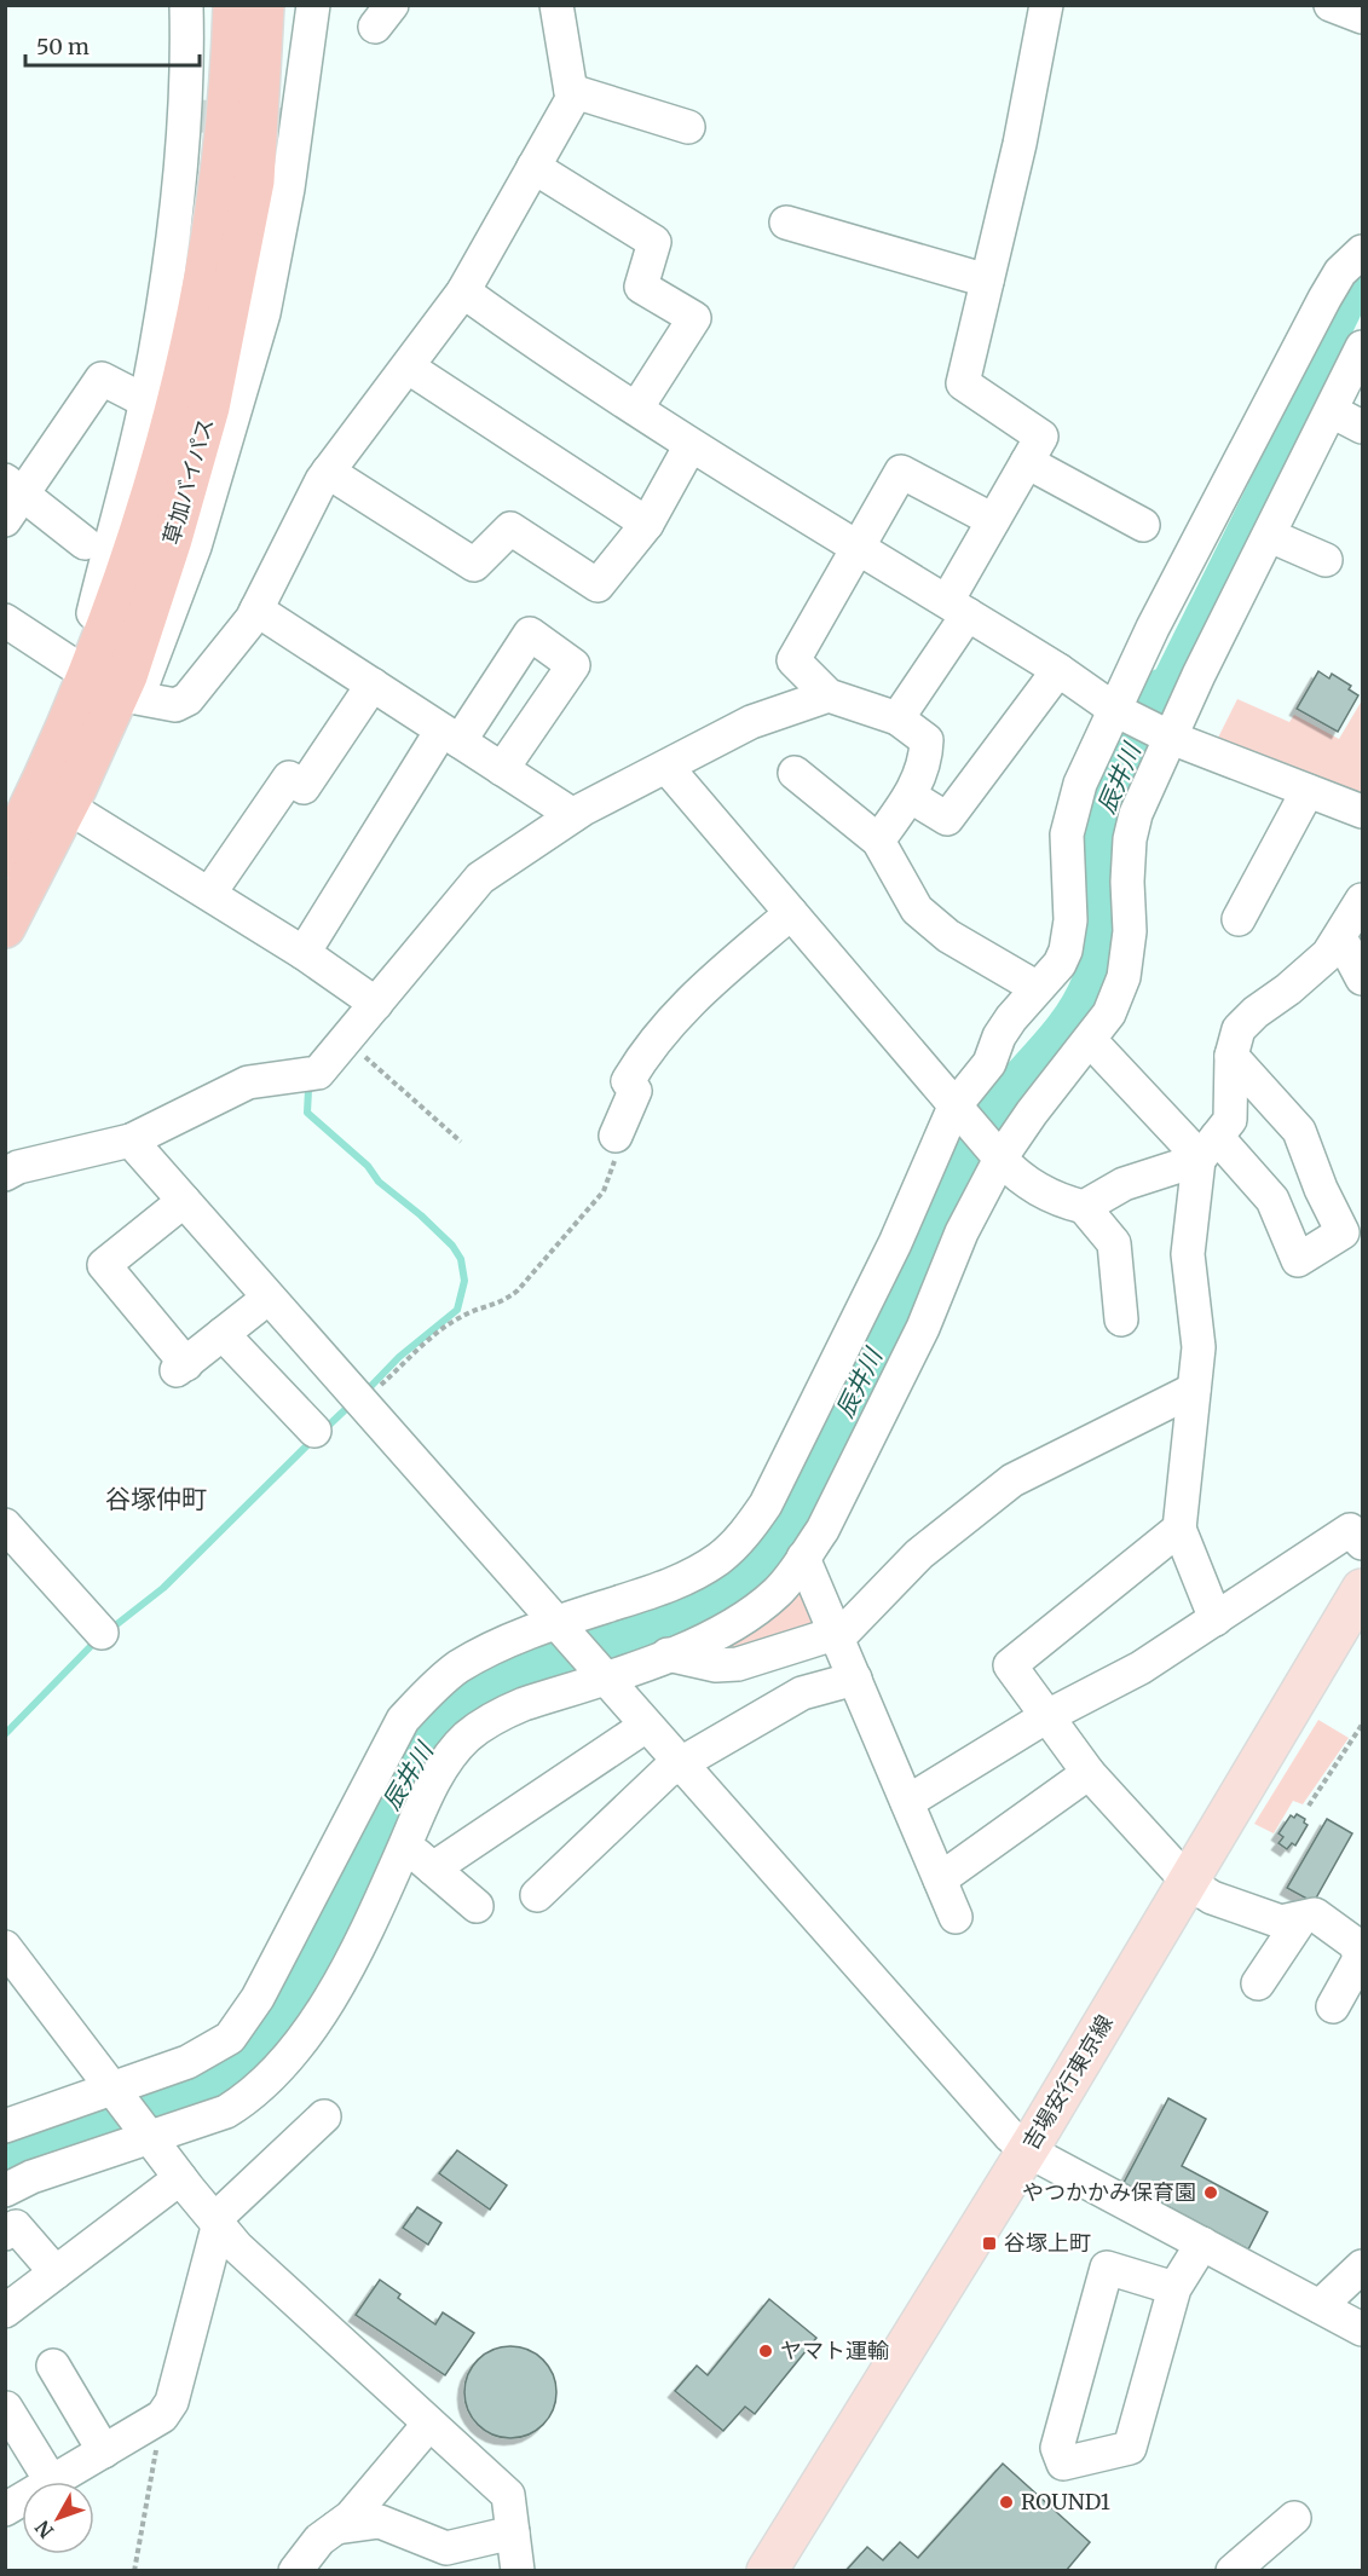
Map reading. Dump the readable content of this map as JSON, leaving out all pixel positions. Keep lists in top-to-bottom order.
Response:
{
  "streets": {
    "highway": ["草加バイパス"],
    "main road": ["吉場安行東京線"]
  },
  "districts": ["谷塚仲町"],
  "water": ["辰井川"],
  "places": {
    "other": ["やつかかみ保育園", "ヤマト運輸", "ROUND1"],
    "transit": ["谷塚上町"]
  },
  "scale_bar": "50 m",
  "north": "bottom left"
}
